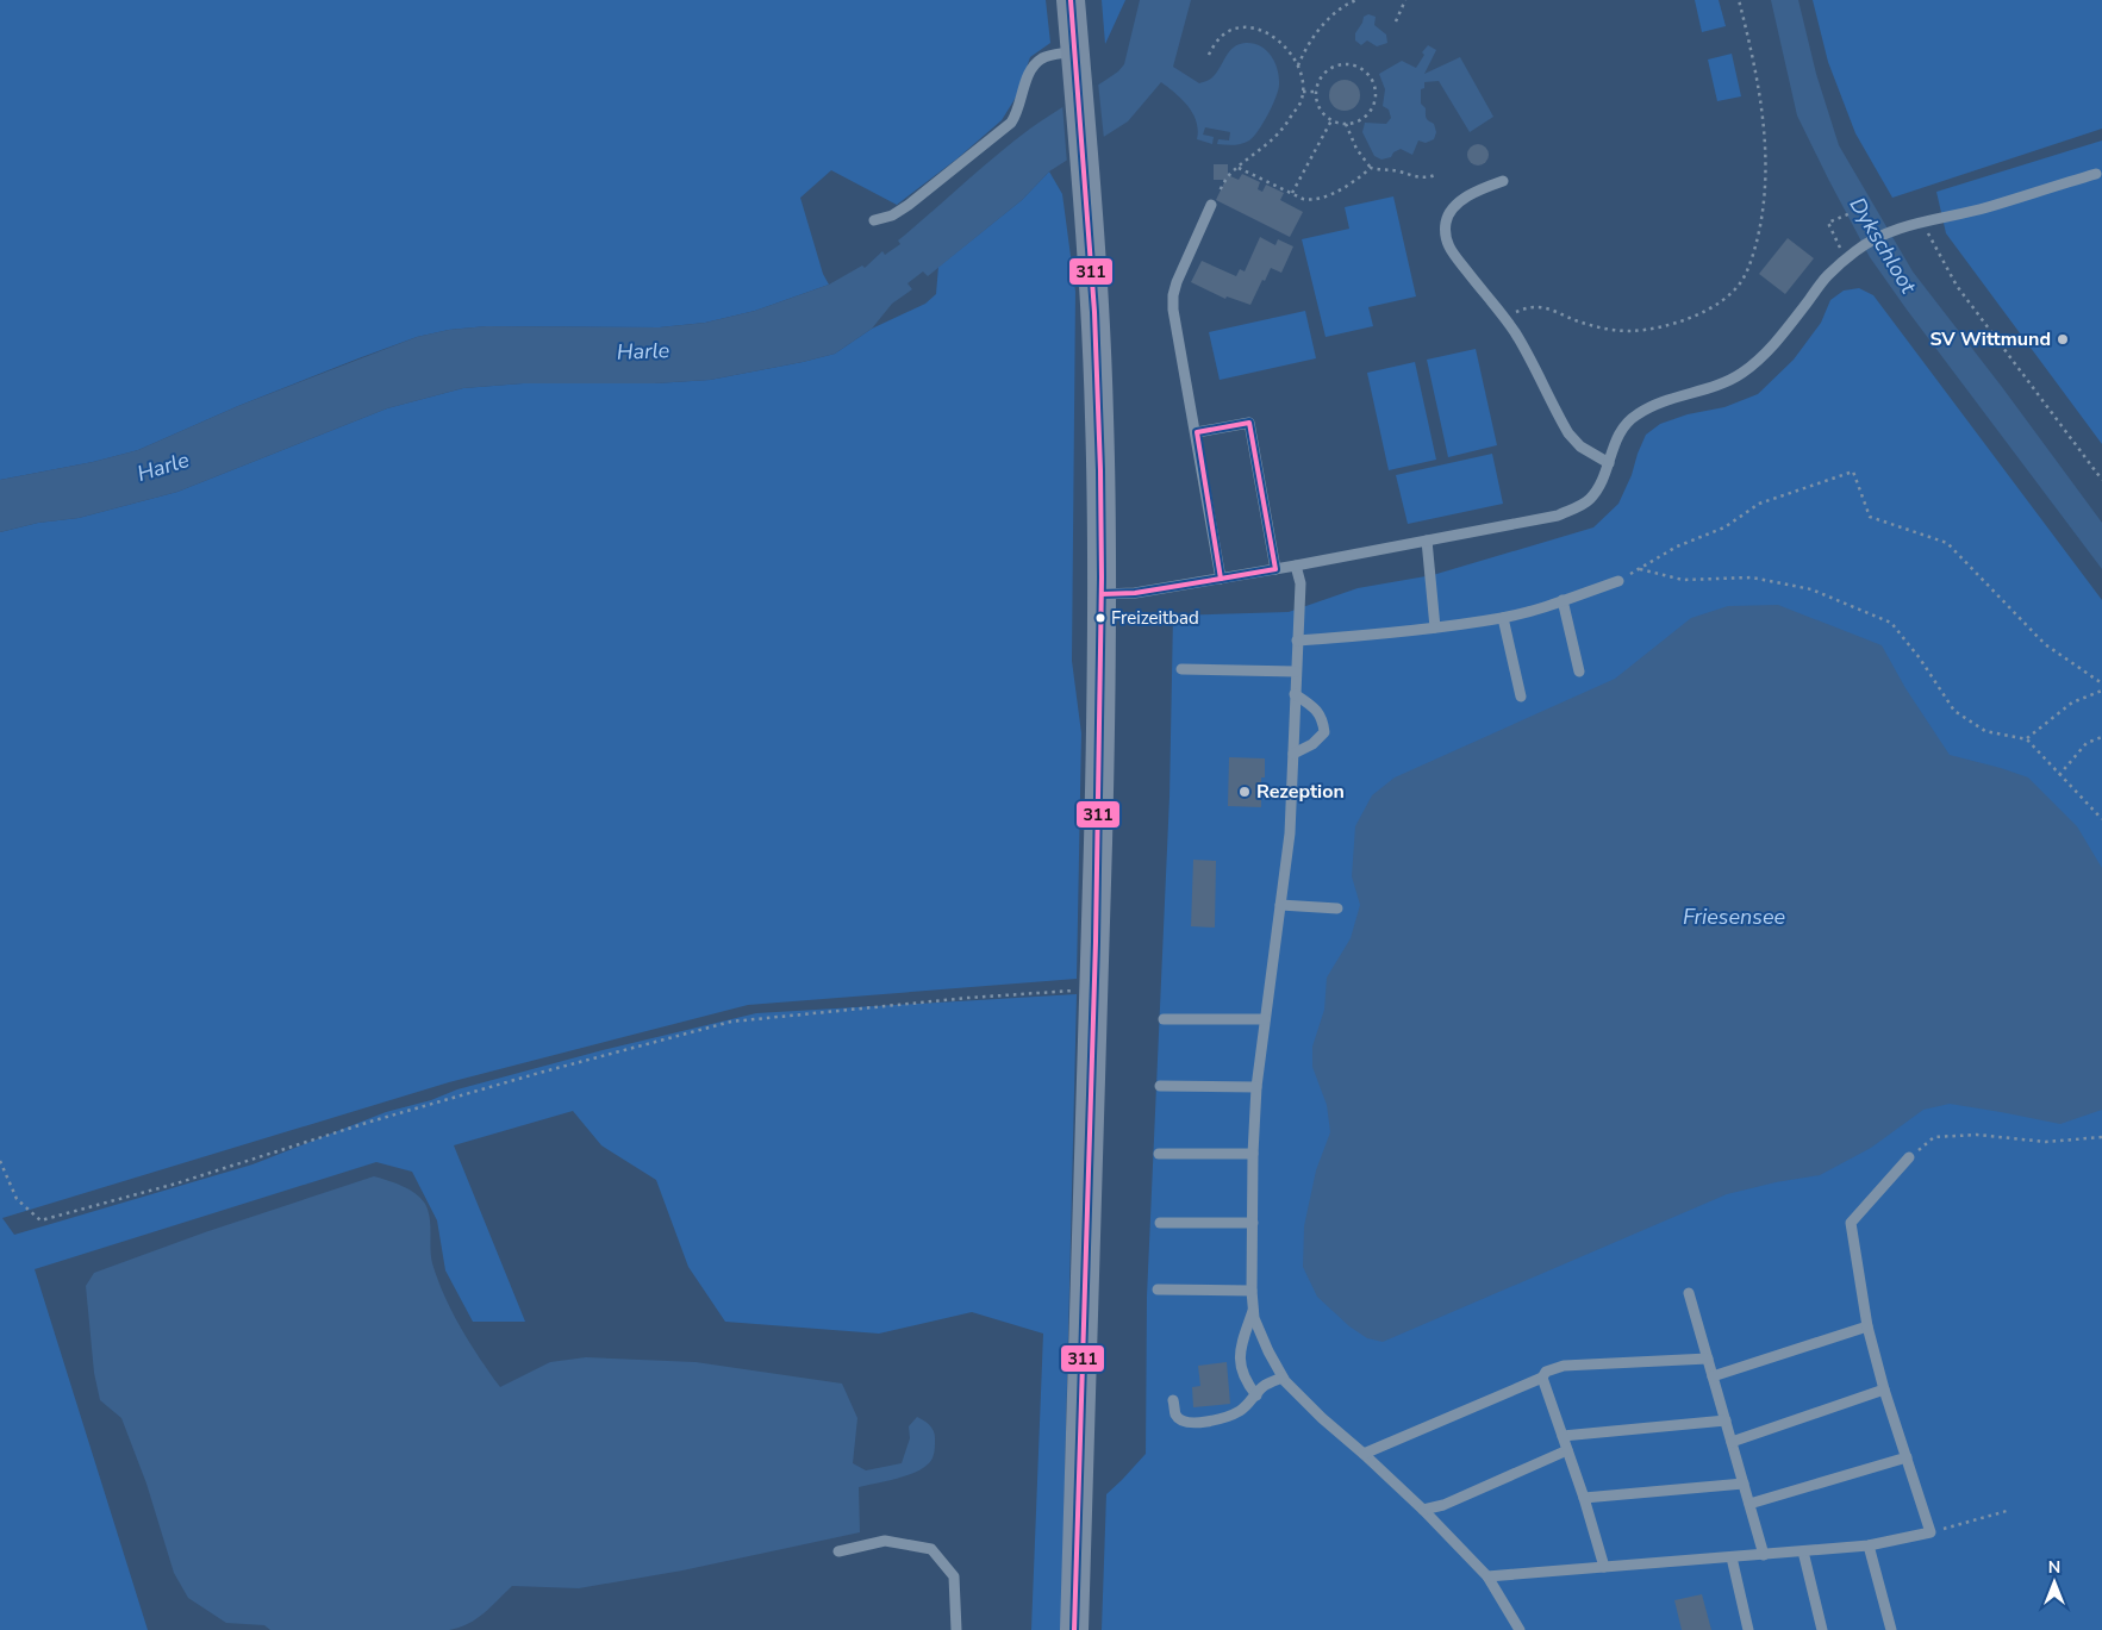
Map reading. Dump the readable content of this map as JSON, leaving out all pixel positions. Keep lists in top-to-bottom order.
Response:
{
  "water": ["Dykschloot", "Harle", "Friesensee"],
  "places": ["SV Wittmund", "Freizeitbad", "Rezeption"],
  "lines": ["transit line 311"],
  "north": "top"
}
